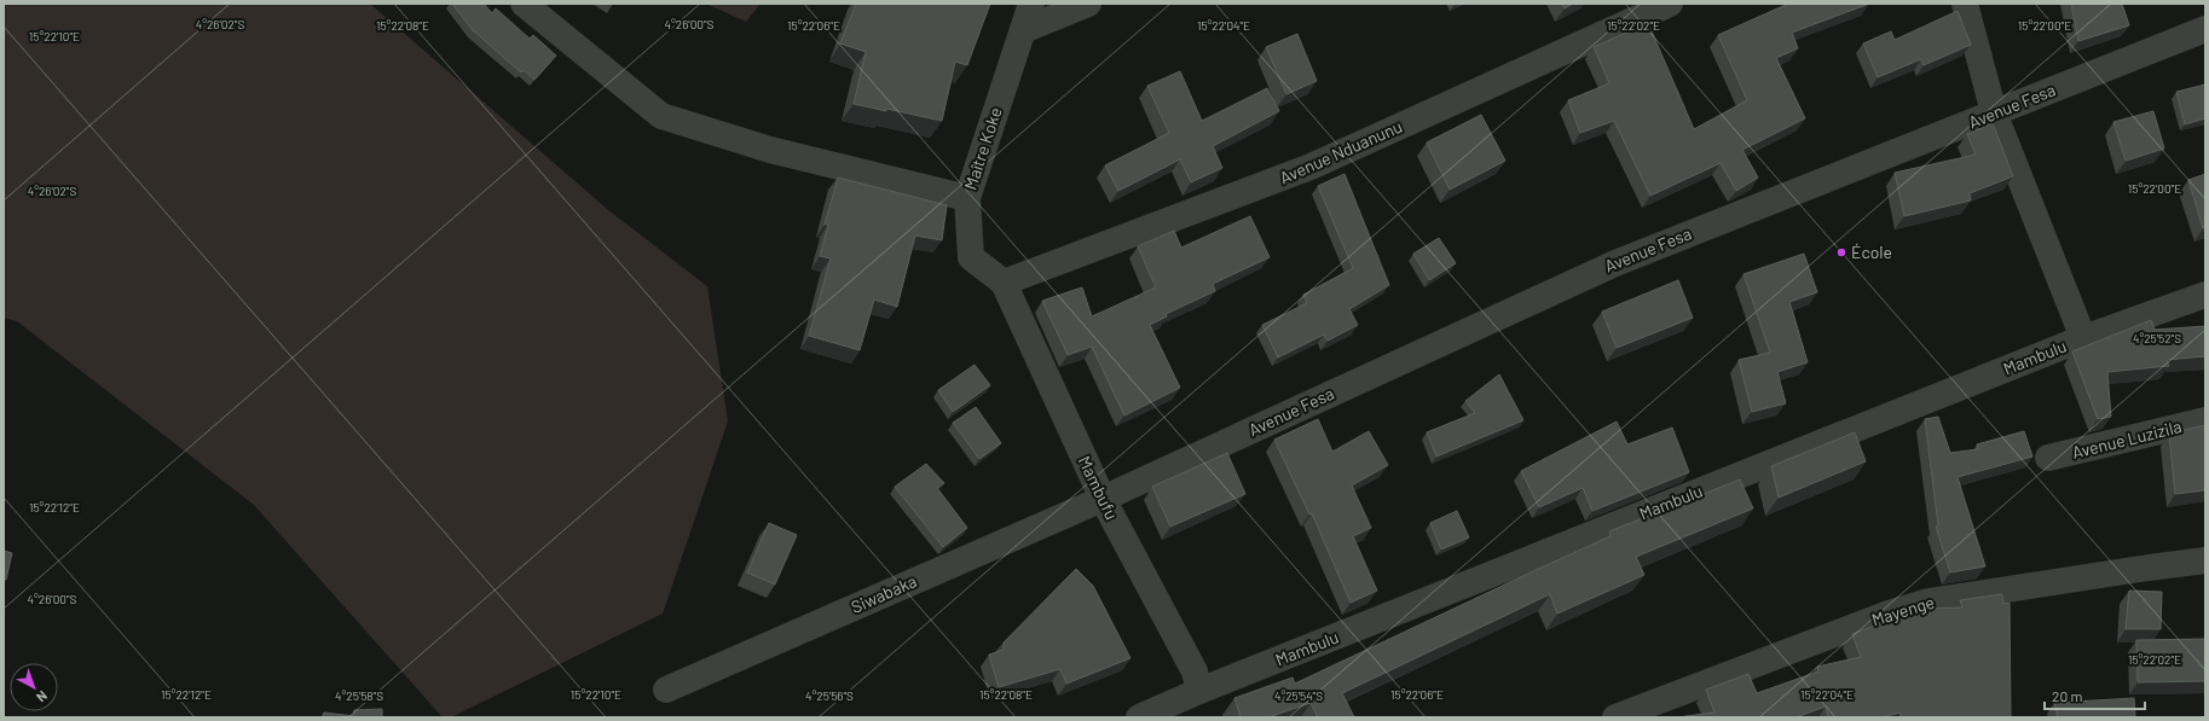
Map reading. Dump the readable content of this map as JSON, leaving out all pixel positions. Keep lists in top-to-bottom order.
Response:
{
  "streets": {
    "street": [
      "Avenue Fesa",
      "Maître Koke",
      "Avenue Nduanunu",
      "Mambulu",
      "Avenue Luzizila",
      "Mambufu",
      "Siwabaka",
      "Mayenge"
    ]
  },
  "crossings": [
    ["Avenue Fesa", "Mambufu"],
    ["Avenue Fesa", "Siwabaka"],
    ["Maître Koke", "Avenue Nduanunu"],
    ["Maître Koke", "Mambufu"],
    ["Avenue Nduanunu", "Mambufu"],
    ["Mambulu", "Mambufu"],
    ["Mambufu", "Siwabaka"]
  ],
  "places": ["École"],
  "scale_bar": "20 m",
  "north": "bottom right",
  "coordinates": [
    "4°26'02\"S",
    "4°26'00\"S",
    "15°22'08\"E",
    "15°22'04\"E",
    "15°22'02\"E",
    "15°22'06\"E",
    "15°22'00\"E",
    "15°22'10\"E",
    "4°25'52\"S",
    "15°22'12\"E",
    "4°25'58\"S",
    "4°25'56\"S",
    "4°25'54\"S"
  ]
}
